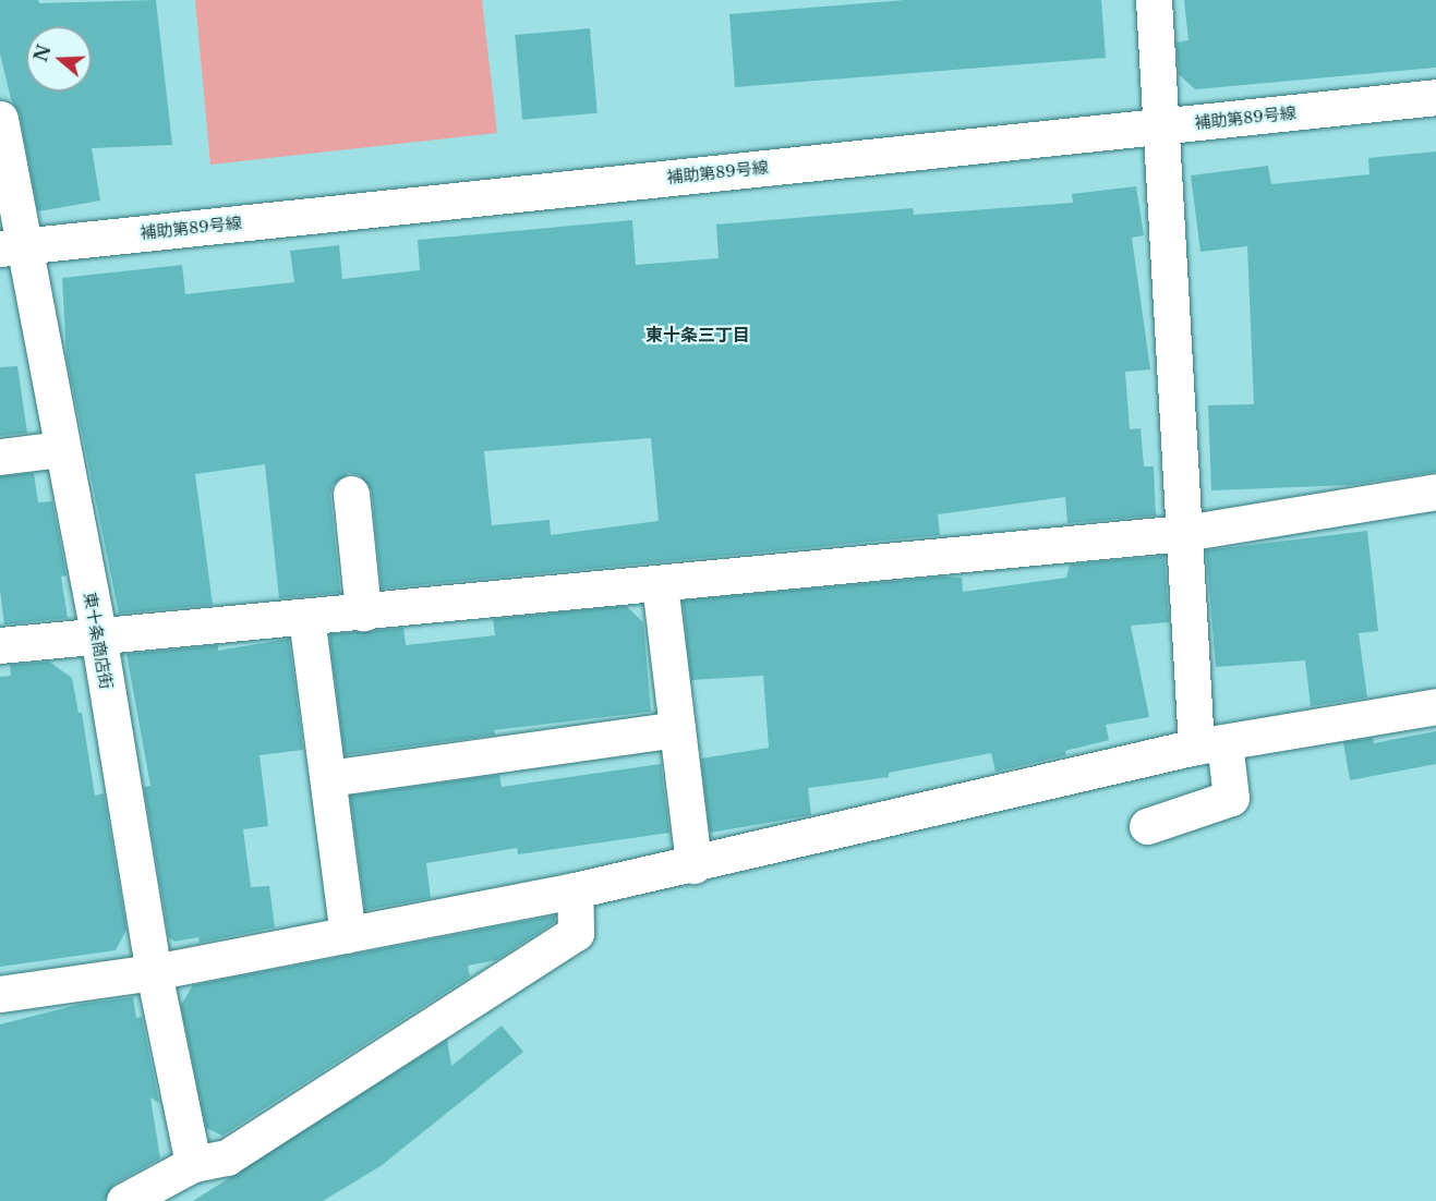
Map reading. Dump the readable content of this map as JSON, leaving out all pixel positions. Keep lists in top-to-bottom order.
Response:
{
  "streets": {
    "street": ["補助第89号線", "東十条商店街"]
  },
  "crossings": [
    ["補助第89号線", "東十条商店街"]
  ],
  "districts": ["東十条三丁目"],
  "north": "left"
}
